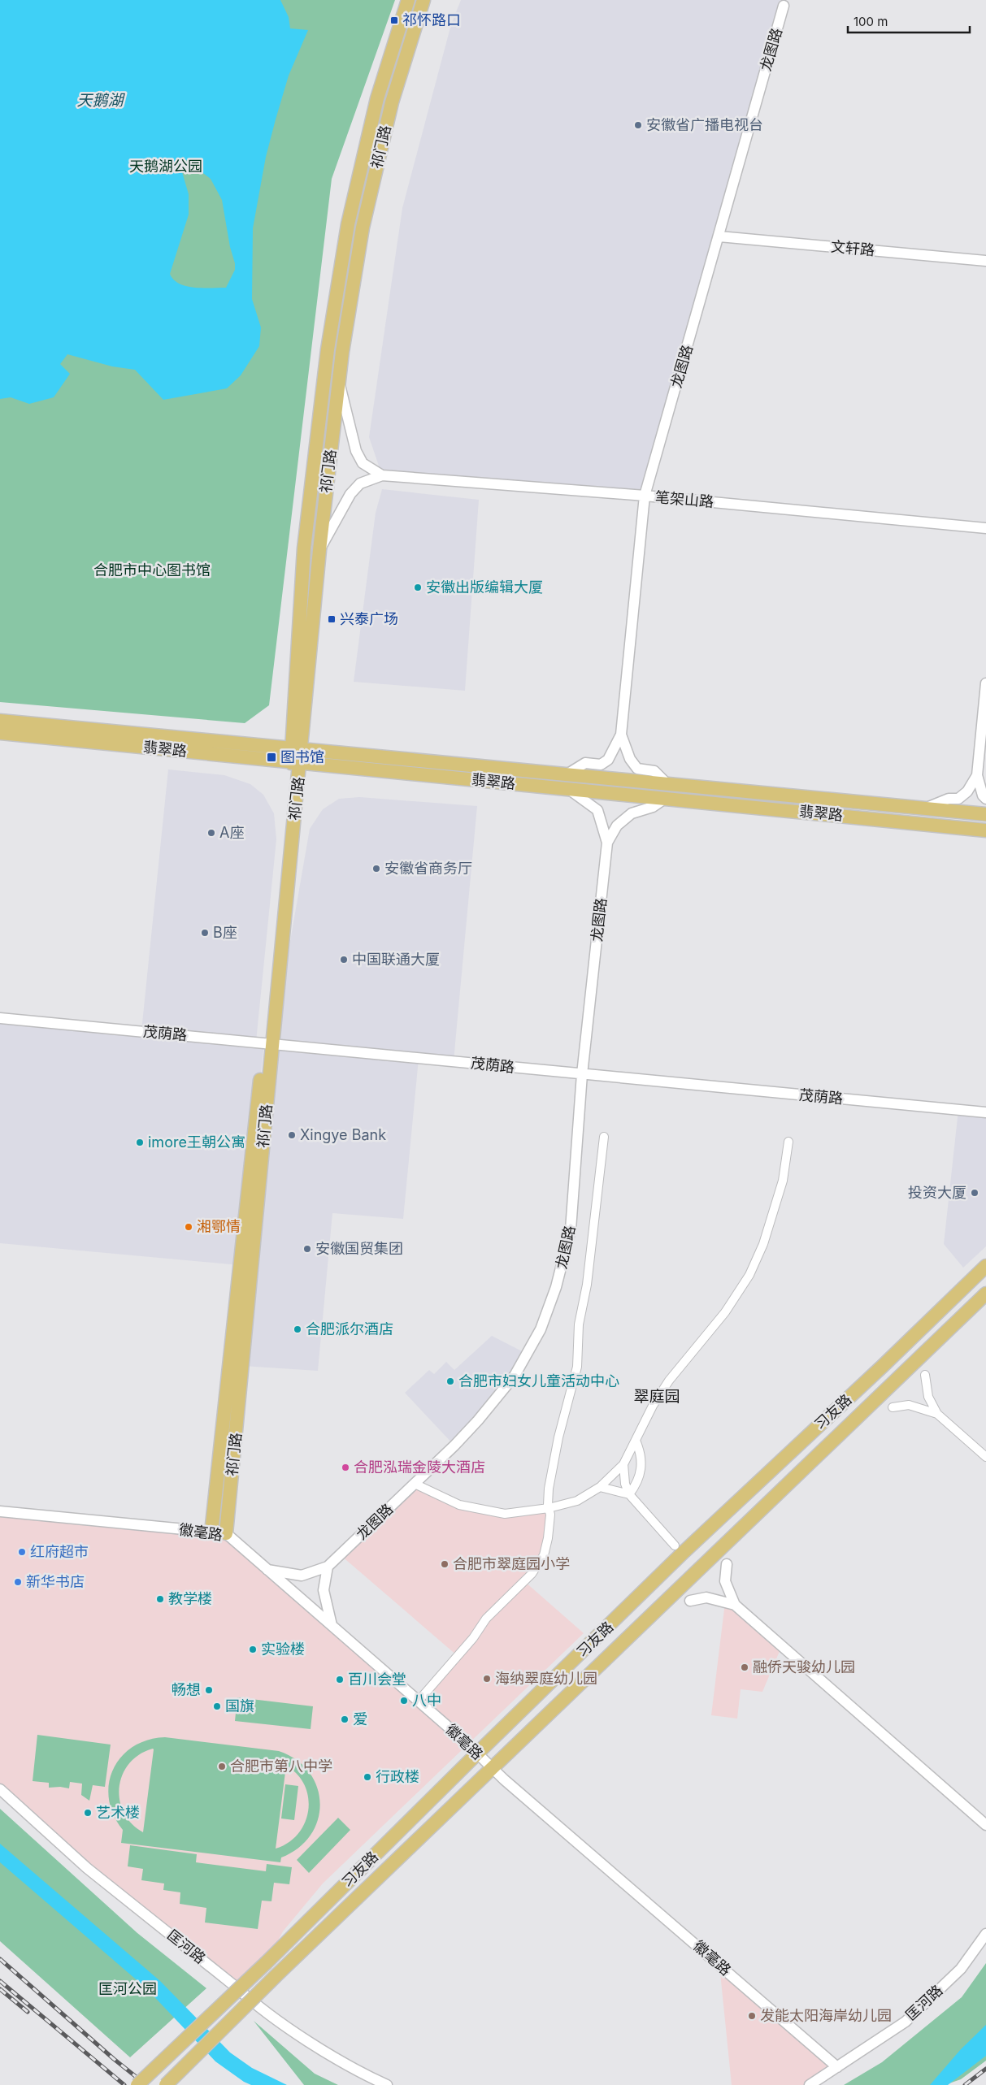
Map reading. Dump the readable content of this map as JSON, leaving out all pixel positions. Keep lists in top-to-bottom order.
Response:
{
  "streets": {
    "main road": ["祁门路", "翡翠路", "习友路"],
    "street": [
      "龙图路",
      "文轩路",
      "笔架山路",
      "茂荫路",
      "徽毫路",
      "匡河路"
    ]
  },
  "crossings": [
    ["龙图路", "文轩路"],
    ["龙图路", "笔架山路"],
    ["龙图路", "茂荫路"],
    ["祁门路", "翡翠路"],
    ["祁门路", "茂荫路"],
    ["祁门路", "徽毫路"],
    ["习友路", "徽毫路"],
    ["徽毫路", "匡河路"]
  ],
  "districts": ["翠庭园"],
  "water": ["天鹅湖"],
  "parks": ["天鹅湖公园", "合肥市中心图书馆", "匡河公园"],
  "places": {
    "transit": ["祁怀路口", "兴泰广场", "图书馆"],
    "other": [
      "安徽省广播电视台",
      "安徽出版编辑大厦",
      "A座",
      "安徽省商务厅",
      "B座",
      "中国联通大厦",
      "Xingye Bank",
      "imore王朝公寓",
      "投资大厦",
      "湘鄂情",
      "安徽国贸集团",
      "合肥派尔酒店",
      "合肥市妇女儿童活动中心",
      "合肥泓瑞金陵大酒店",
      "红府超市",
      "合肥市翠庭园小学",
      "新华书店",
      "教学楼",
      "实验楼",
      "融侨天骏幼儿园",
      "海纳翠庭幼儿园",
      "百川会堂",
      "畅想",
      "八中",
      "国旗",
      "爱",
      "合肥市第八中学",
      "行政楼",
      "艺术楼",
      "发能太阳海岸幼儿园"
    ]
  },
  "scale_bar": "100 m"
}
